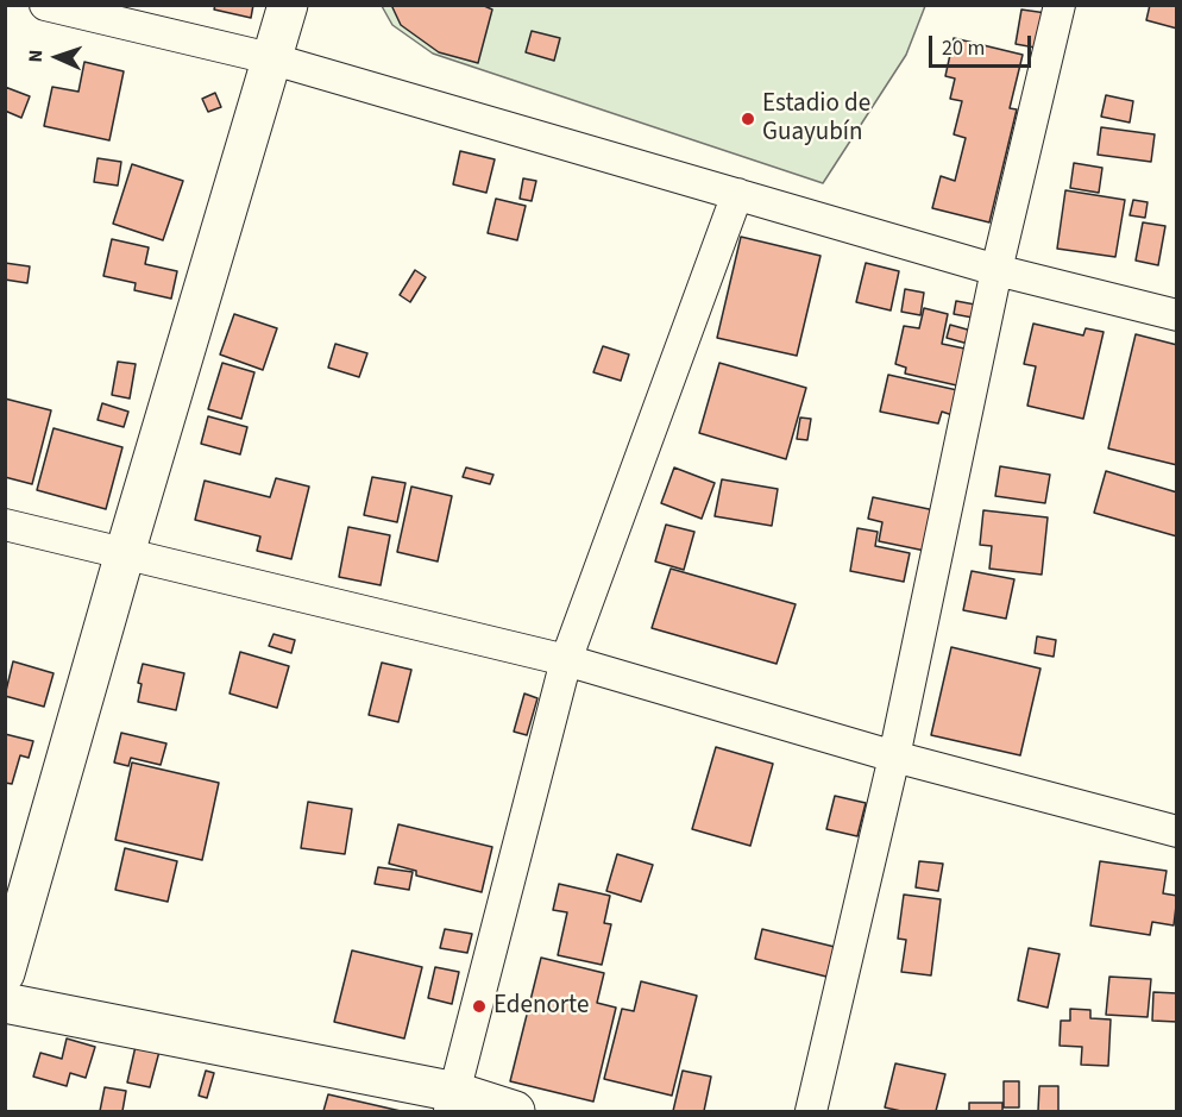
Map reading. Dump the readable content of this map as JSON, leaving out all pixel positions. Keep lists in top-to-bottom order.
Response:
{
  "places": ["Estadio de Guayubín", "Edenorte"],
  "scale_bar": "20 m",
  "north": "left"
}
